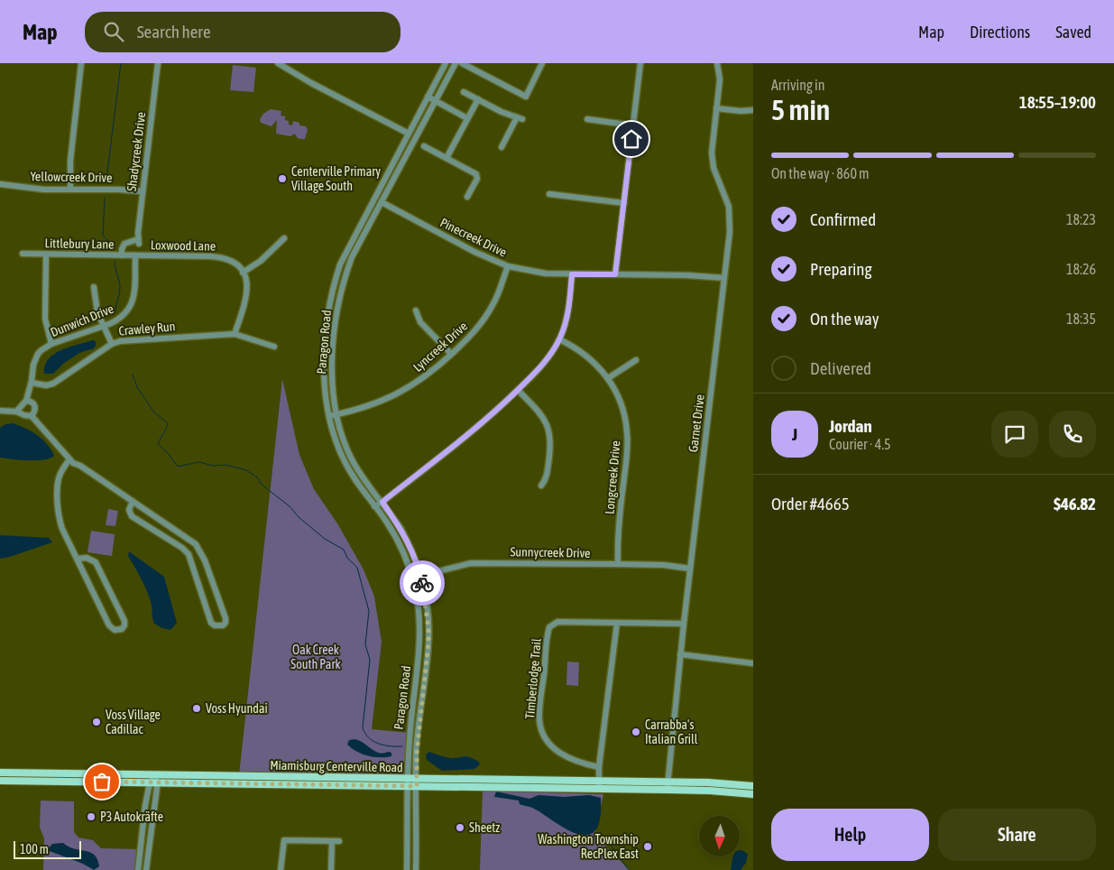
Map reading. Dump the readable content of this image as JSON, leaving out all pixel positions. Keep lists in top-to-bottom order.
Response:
{
  "streets": {
    "main road": ["Miamisburg Centerville Road"],
    "street": [
      "Shadycreek Drive",
      "Yellowcreek Drive",
      "Pinecreek Drive",
      "Littlebury Lane",
      "Loxwood Lane",
      "Dunwich Drive",
      "Crawley Run",
      "Paragon Road",
      "Lyncreek Drive",
      "Garnet Drive",
      "Longcreek Drive",
      "Sunnycreek Drive",
      "Timberlodge Trail"
    ]
  },
  "crossings": [
    ["Shadycreek Drive", "Yellowcreek Drive"],
    ["Shadycreek Drive", "Littlebury Lane"],
    ["Pinecreek Drive", "Paragon Road"],
    ["Pinecreek Drive", "Lyncreek Drive"],
    ["Pinecreek Drive", "Garnet Drive"],
    ["Littlebury Lane", "Loxwood Lane"],
    ["Littlebury Lane", "Dunwich Drive"],
    ["Loxwood Lane", "Dunwich Drive"],
    ["Dunwich Drive", "Crawley Run"],
    ["Paragon Road", "Lyncreek Drive"],
    ["Paragon Road", "Sunnycreek Drive"],
    ["Paragon Road", "Miamisburg Centerville Road"],
    ["Garnet Drive", "Sunnycreek Drive"],
    ["Garnet Drive", "Timberlodge Trail"],
    ["Garnet Drive", "Miamisburg Centerville Road"],
    ["Longcreek Drive", "Sunnycreek Drive"]
  ],
  "parks": ["Oak Creek South Park"],
  "places": [
    "Centerville Primary Village South",
    "Voss Hyundai",
    "Voss Village Cadillac",
    "Carrabba's Italian Grill",
    "P3 Autokräfte",
    "Sheetz",
    "Washington Township RecPlex East"
  ],
  "scale_bar": "100 m",
  "north": "bottom",
  "page": {
    "header": "Map",
    "search": "Search here",
    "nav": ["Map", "Directions", "Saved"],
    "heading": ["5 min", "Arriving in", "18:55–19:00"],
    "panel": [
      "Jordan",
      "Courier · 4.5",
      "Order #4665",
      "$46.82"
    ],
    "bar": "On the way · 860 m",
    "list": [
      ["Confirmed", "18:23"],
      ["Preparing", "18:26"],
      ["On the way", "18:35"],
      "Delivered"
    ],
    "round": "J",
    "buttons": ["Help", "Share"],
    "scale": "100 m"
  }
}
